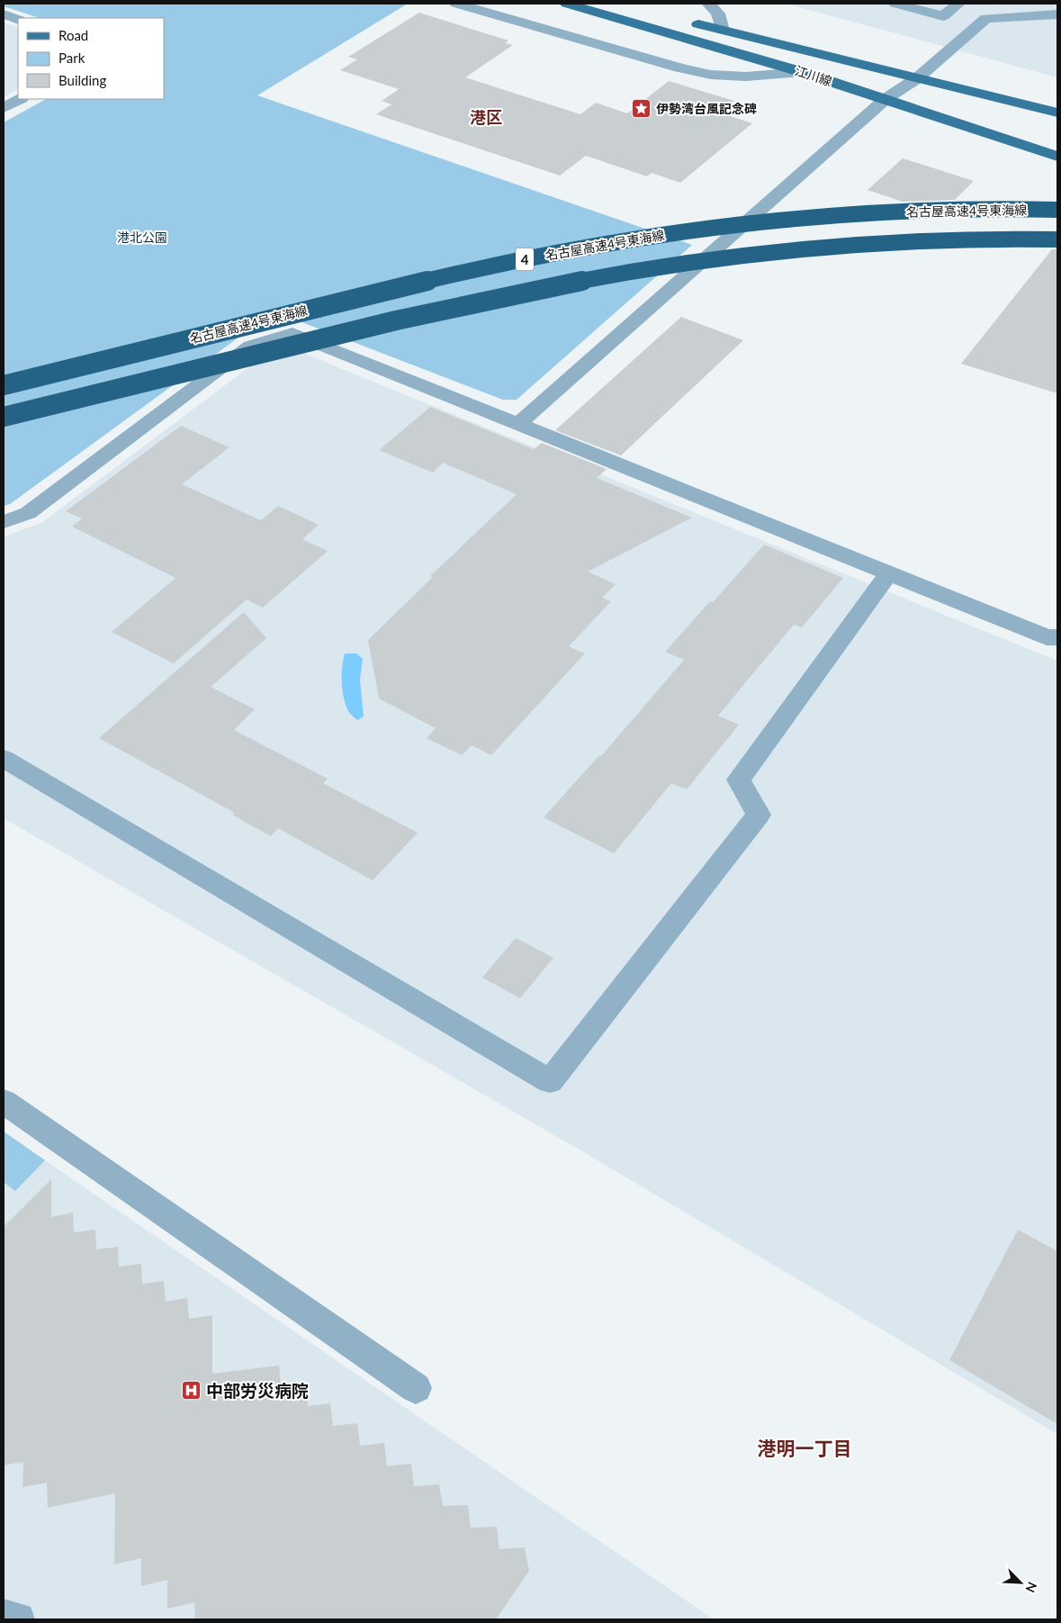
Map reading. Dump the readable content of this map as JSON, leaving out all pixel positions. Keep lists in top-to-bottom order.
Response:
{
  "streets": {
    "highway": ["名古屋高速4号東海線", "4"],
    "main road": ["江川線"]
  },
  "districts": ["港区", "港明一丁目"],
  "parks": ["港北公園"],
  "places": {
    "place": ["伊勢湾台風記念碑"],
    "hospital": ["中部労災病院"]
  },
  "legend": ["Road", "Park", "Building"],
  "north": "bottom right"
}
